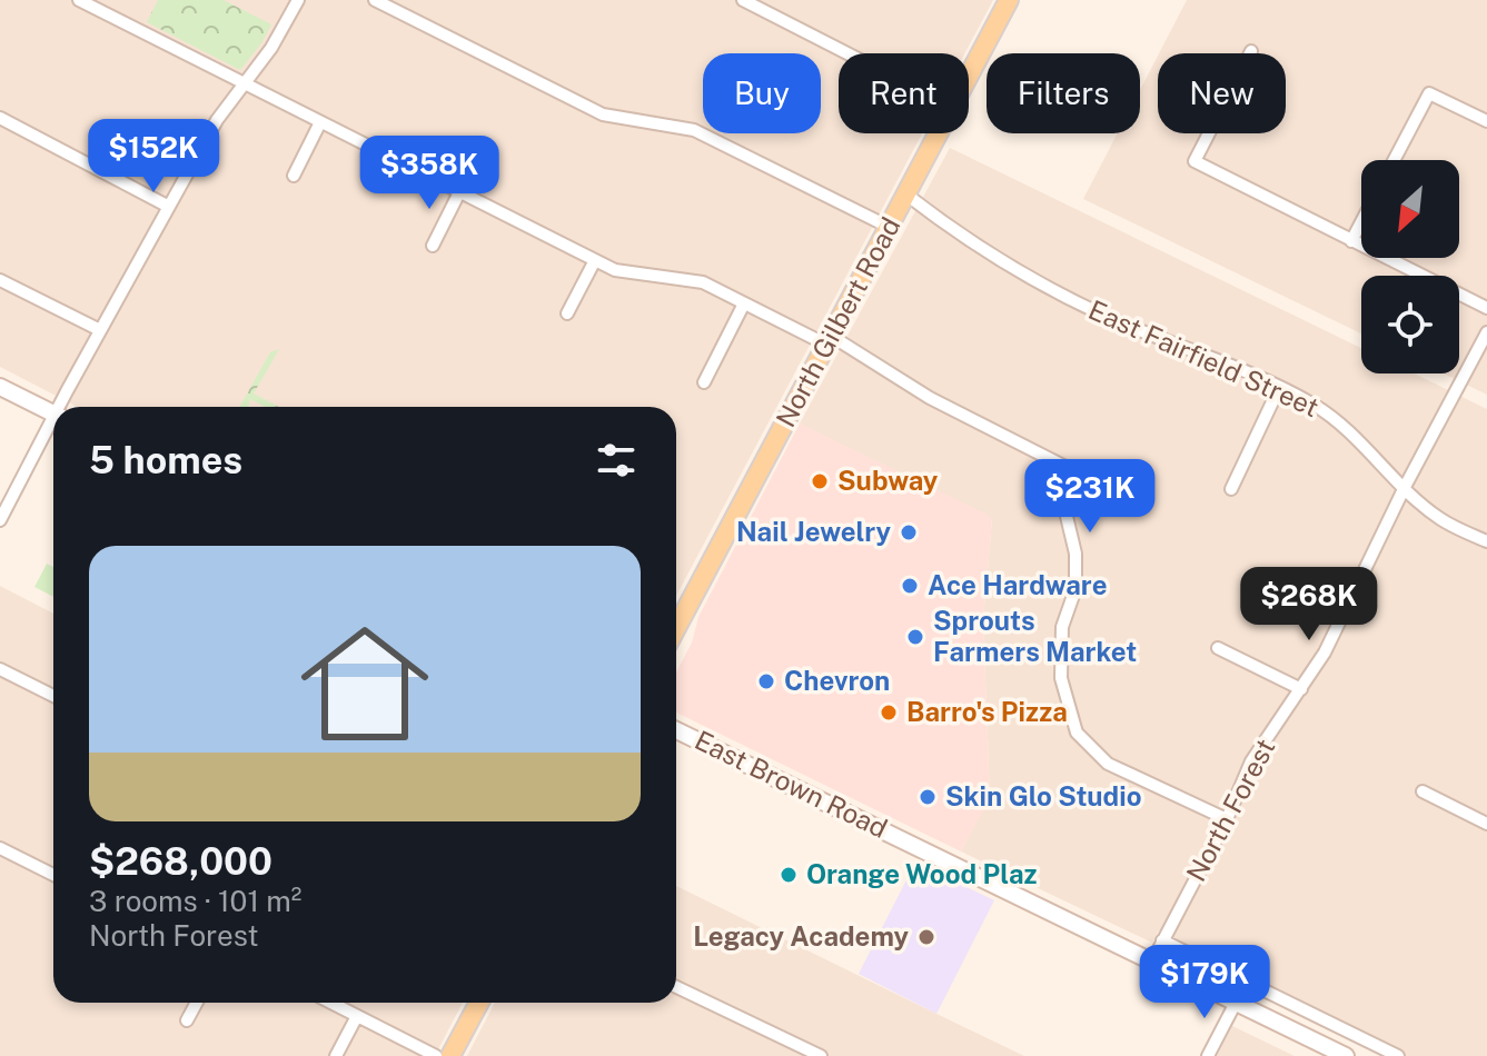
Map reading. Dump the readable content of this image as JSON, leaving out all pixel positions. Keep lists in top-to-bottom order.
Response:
{
  "streets": {
    "main road": ["North Gilbert Road", "East Brown Road"],
    "street": ["East Fairfield Street", "North Forest"]
  },
  "crossings": [
    ["North Gilbert Road", "East Fairfield Street"],
    ["East Fairfield Street", "North Forest"],
    ["East Brown Road", "North Forest"]
  ],
  "places": [
    "Subway",
    "Nail Jewelry",
    "Ace Hardware",
    "Sprouts Farmers Market",
    "Chevron",
    "Barro's Pizza",
    "Skin Glo Studio",
    "Orange Wood Plaz",
    "Legacy Academy"
  ],
  "north": "bottom left",
  "page": {
    "chip": [
      "Buy",
      "Rent",
      "Filters",
      "New"
    ],
    "price": [
      "$152K",
      "$358K",
      "$231K",
      "$268K",
      "$179K"
    ],
    "heading": "5 homes",
    "list": [
      {
        "name": "$268,000",
        "note": "3 rooms · 101 m² · North Forest"
      }
    ]
  }
}
